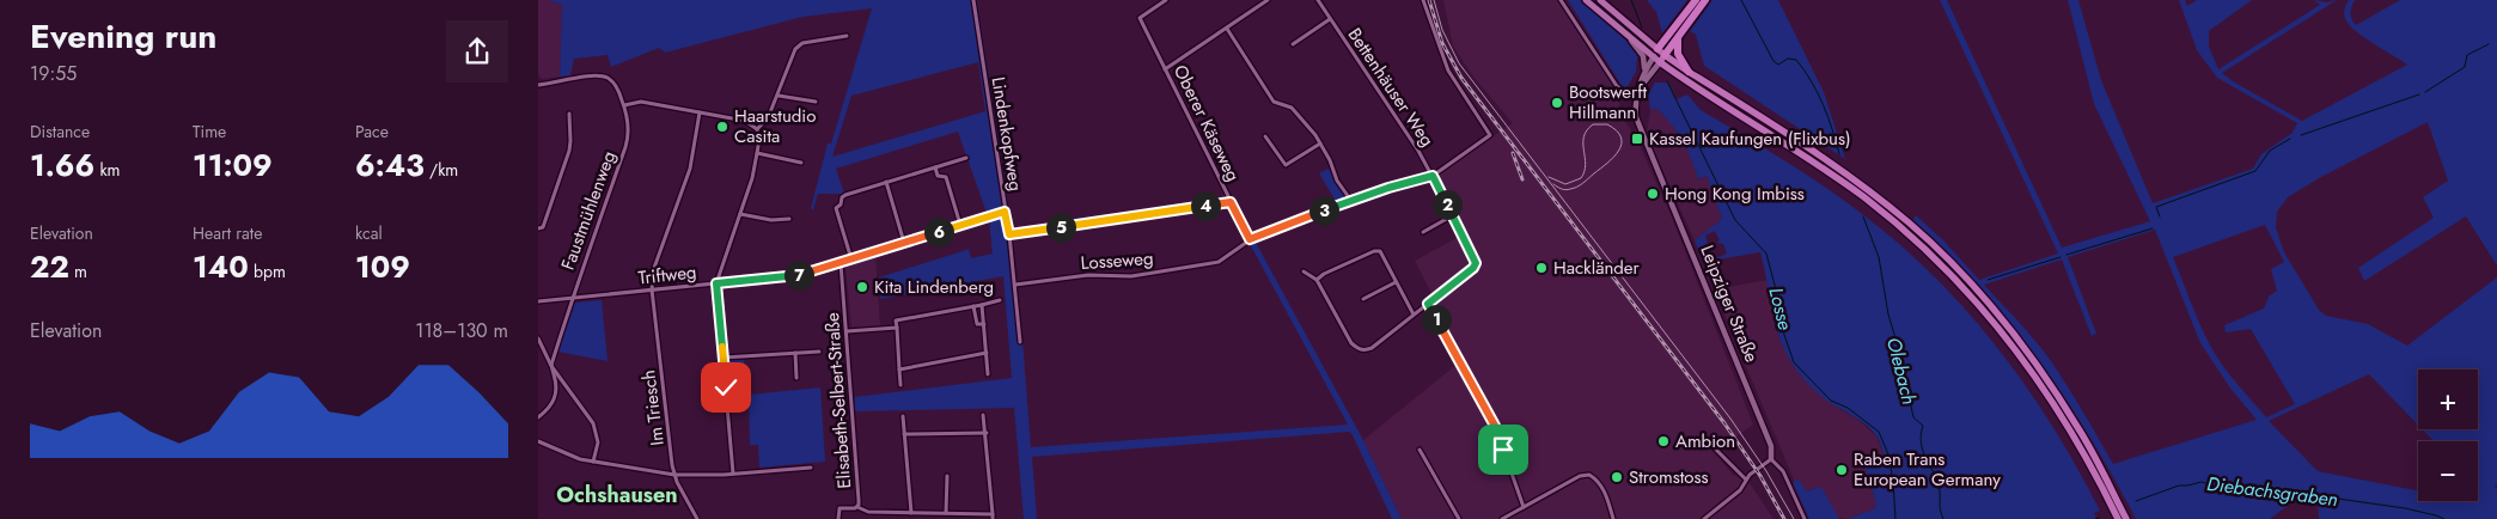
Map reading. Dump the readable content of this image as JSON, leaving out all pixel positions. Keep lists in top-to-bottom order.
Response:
{
  "streets": {
    "street": [
      "Bettenhäuser Weg",
      "Oberer Käseweg",
      "Lindenkopfweg",
      "Faustmühlenweg",
      "Losseweg",
      "Triftweg",
      "Leipziger Straße",
      "Elisabeth-Selbert-Straße",
      "Im Triesch"
    ]
  },
  "crossings": [
    ["Bettenhäuser Weg", "Losseweg"],
    ["Oberer Käseweg", "Losseweg"],
    ["Lindenkopfweg", "Losseweg"],
    ["Lindenkopfweg", "Triftweg"],
    ["Faustmühlenweg", "Triftweg"],
    ["Triftweg", "Elisabeth-Selbert-Straße"],
    ["Triftweg", "Im Triesch"]
  ],
  "districts": ["Ochshausen"],
  "water": ["Losse", "Olebach", "Diebachsgraben"],
  "places": {
    "other": [
      "Bootswerft Hillmann",
      "Haarstudio Casita",
      "Hong Kong Imbiss",
      "Hackländer",
      "Kita Lindenberg",
      "Ambion",
      "Raben Trans European Germany",
      "Stromstoss"
    ],
    "transit": ["Kassel Kaufungen (Flixbus)"]
  },
  "page": {
    "heading": ["Evening run", "19:55"],
    "stats": [
      ["Distance", "1.66 km"],
      ["Time", "11:09"],
      ["Pace", "6:43 /km"],
      ["Elevation", "22 m"],
      ["Heart rate", "140 bpm"],
      ["kcal", "109"]
    ],
    "pins": [
      "2",
      "4",
      "3",
      "5",
      "6",
      "7",
      "1"
    ],
    "chart": ["Elevation", "118–130 m"],
    "map_buttons": ["+", "−"]
  }
}
